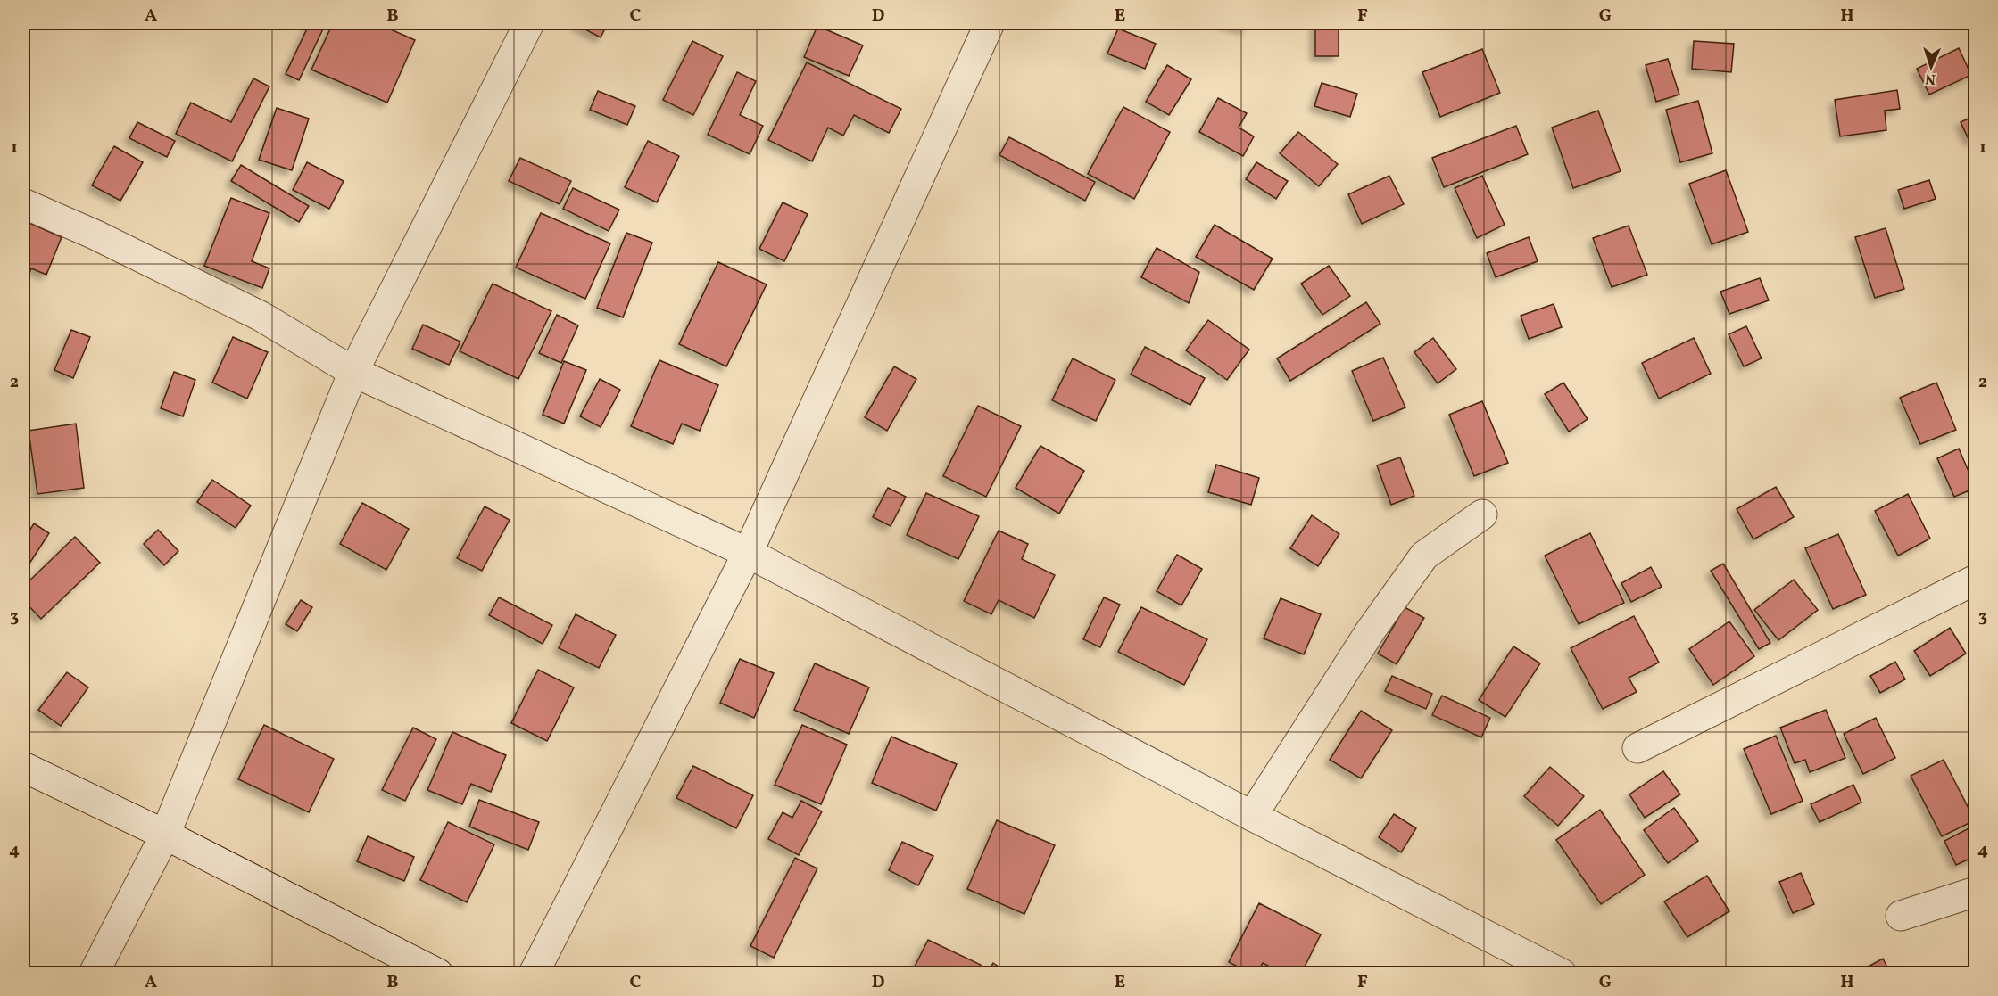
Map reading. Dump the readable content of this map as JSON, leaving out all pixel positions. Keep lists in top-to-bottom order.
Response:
{
  "north": "bottom",
  "grid": {
    "columns": [
      "A",
      "B",
      "C",
      "D",
      "E",
      "F",
      "G",
      "H"
    ],
    "rows": [
      "1",
      "2",
      "3",
      "4"
    ]
  }
}
